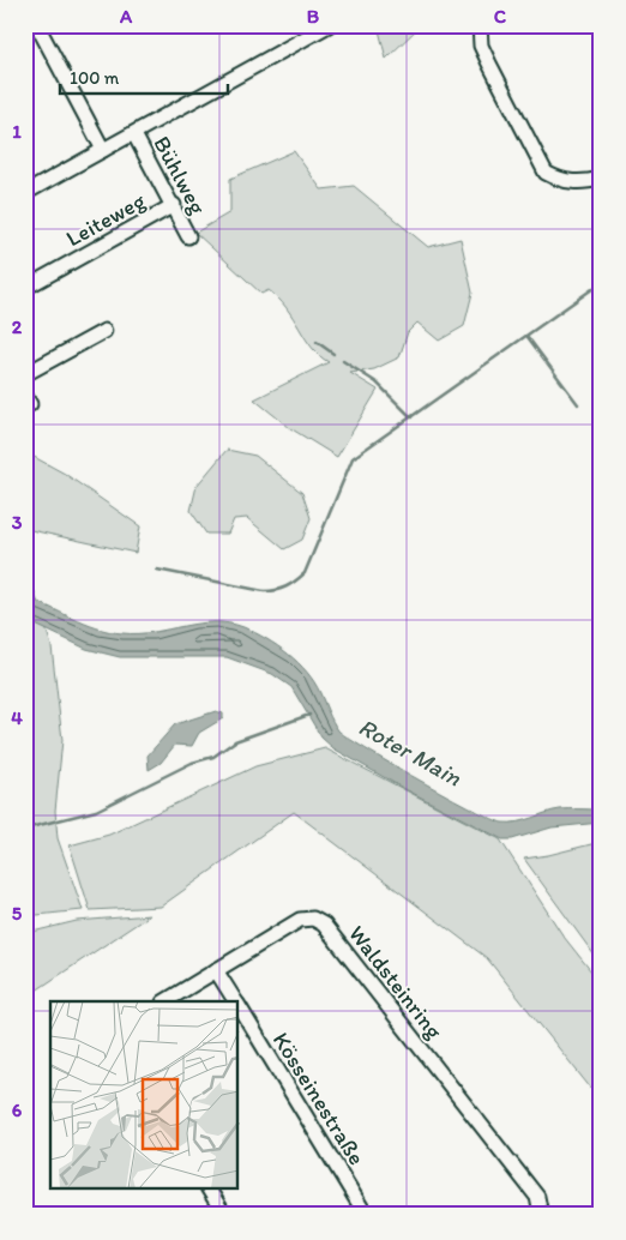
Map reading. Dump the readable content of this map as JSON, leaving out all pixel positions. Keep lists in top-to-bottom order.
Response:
{
  "streets": {
    "street": [
      "Bühlweg",
      "Leiteweg",
      "Waldsteinring",
      "Kösseinestraße"
    ]
  },
  "crossings": [
    ["Bühlweg", "Leiteweg"],
    ["Waldsteinring", "Kösseinestraße"]
  ],
  "water": ["Roter Main"],
  "scale_bar": "100 m",
  "grid": {
    "columns": ["A", "B", "C"],
    "rows": [
      "1",
      "2",
      "3",
      "4",
      "5",
      "6"
    ]
  }
}
